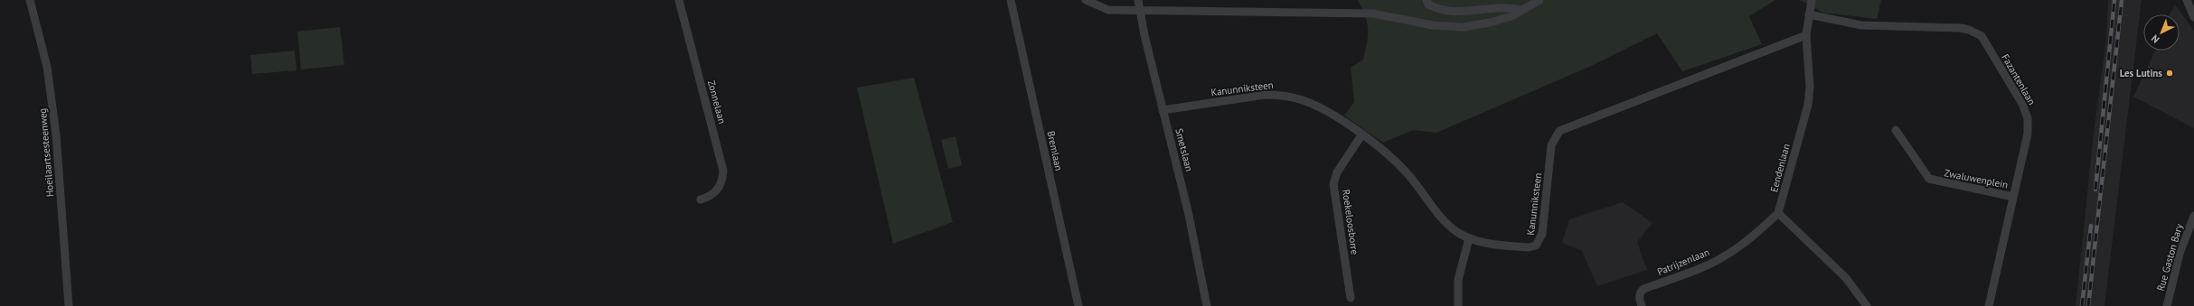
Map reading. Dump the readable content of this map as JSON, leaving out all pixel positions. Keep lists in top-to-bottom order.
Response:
{
  "streets": {
    "street": [
      "Fazantenlaan",
      "Kanunniksteen",
      "Zonnelaan",
      "Smetslaan",
      "Bremlaan",
      "Hoeilaartsesteenweg",
      "Eendenlaan",
      "Zwaluwenplein",
      "Roekeloosborre",
      "Rue Gaston Bary",
      "Patrijzenlaan"
    ]
  },
  "crossings": [
    ["Fazantenlaan", "Eendenlaan"],
    ["Fazantenlaan", "Zwaluwenplein"],
    ["Kanunniksteen", "Smetslaan"],
    ["Kanunniksteen", "Eendenlaan"],
    ["Kanunniksteen", "Roekeloosborre"],
    ["Eendenlaan", "Patrijzenlaan"]
  ],
  "places": ["Les Lutins"],
  "north": "bottom left"
}
